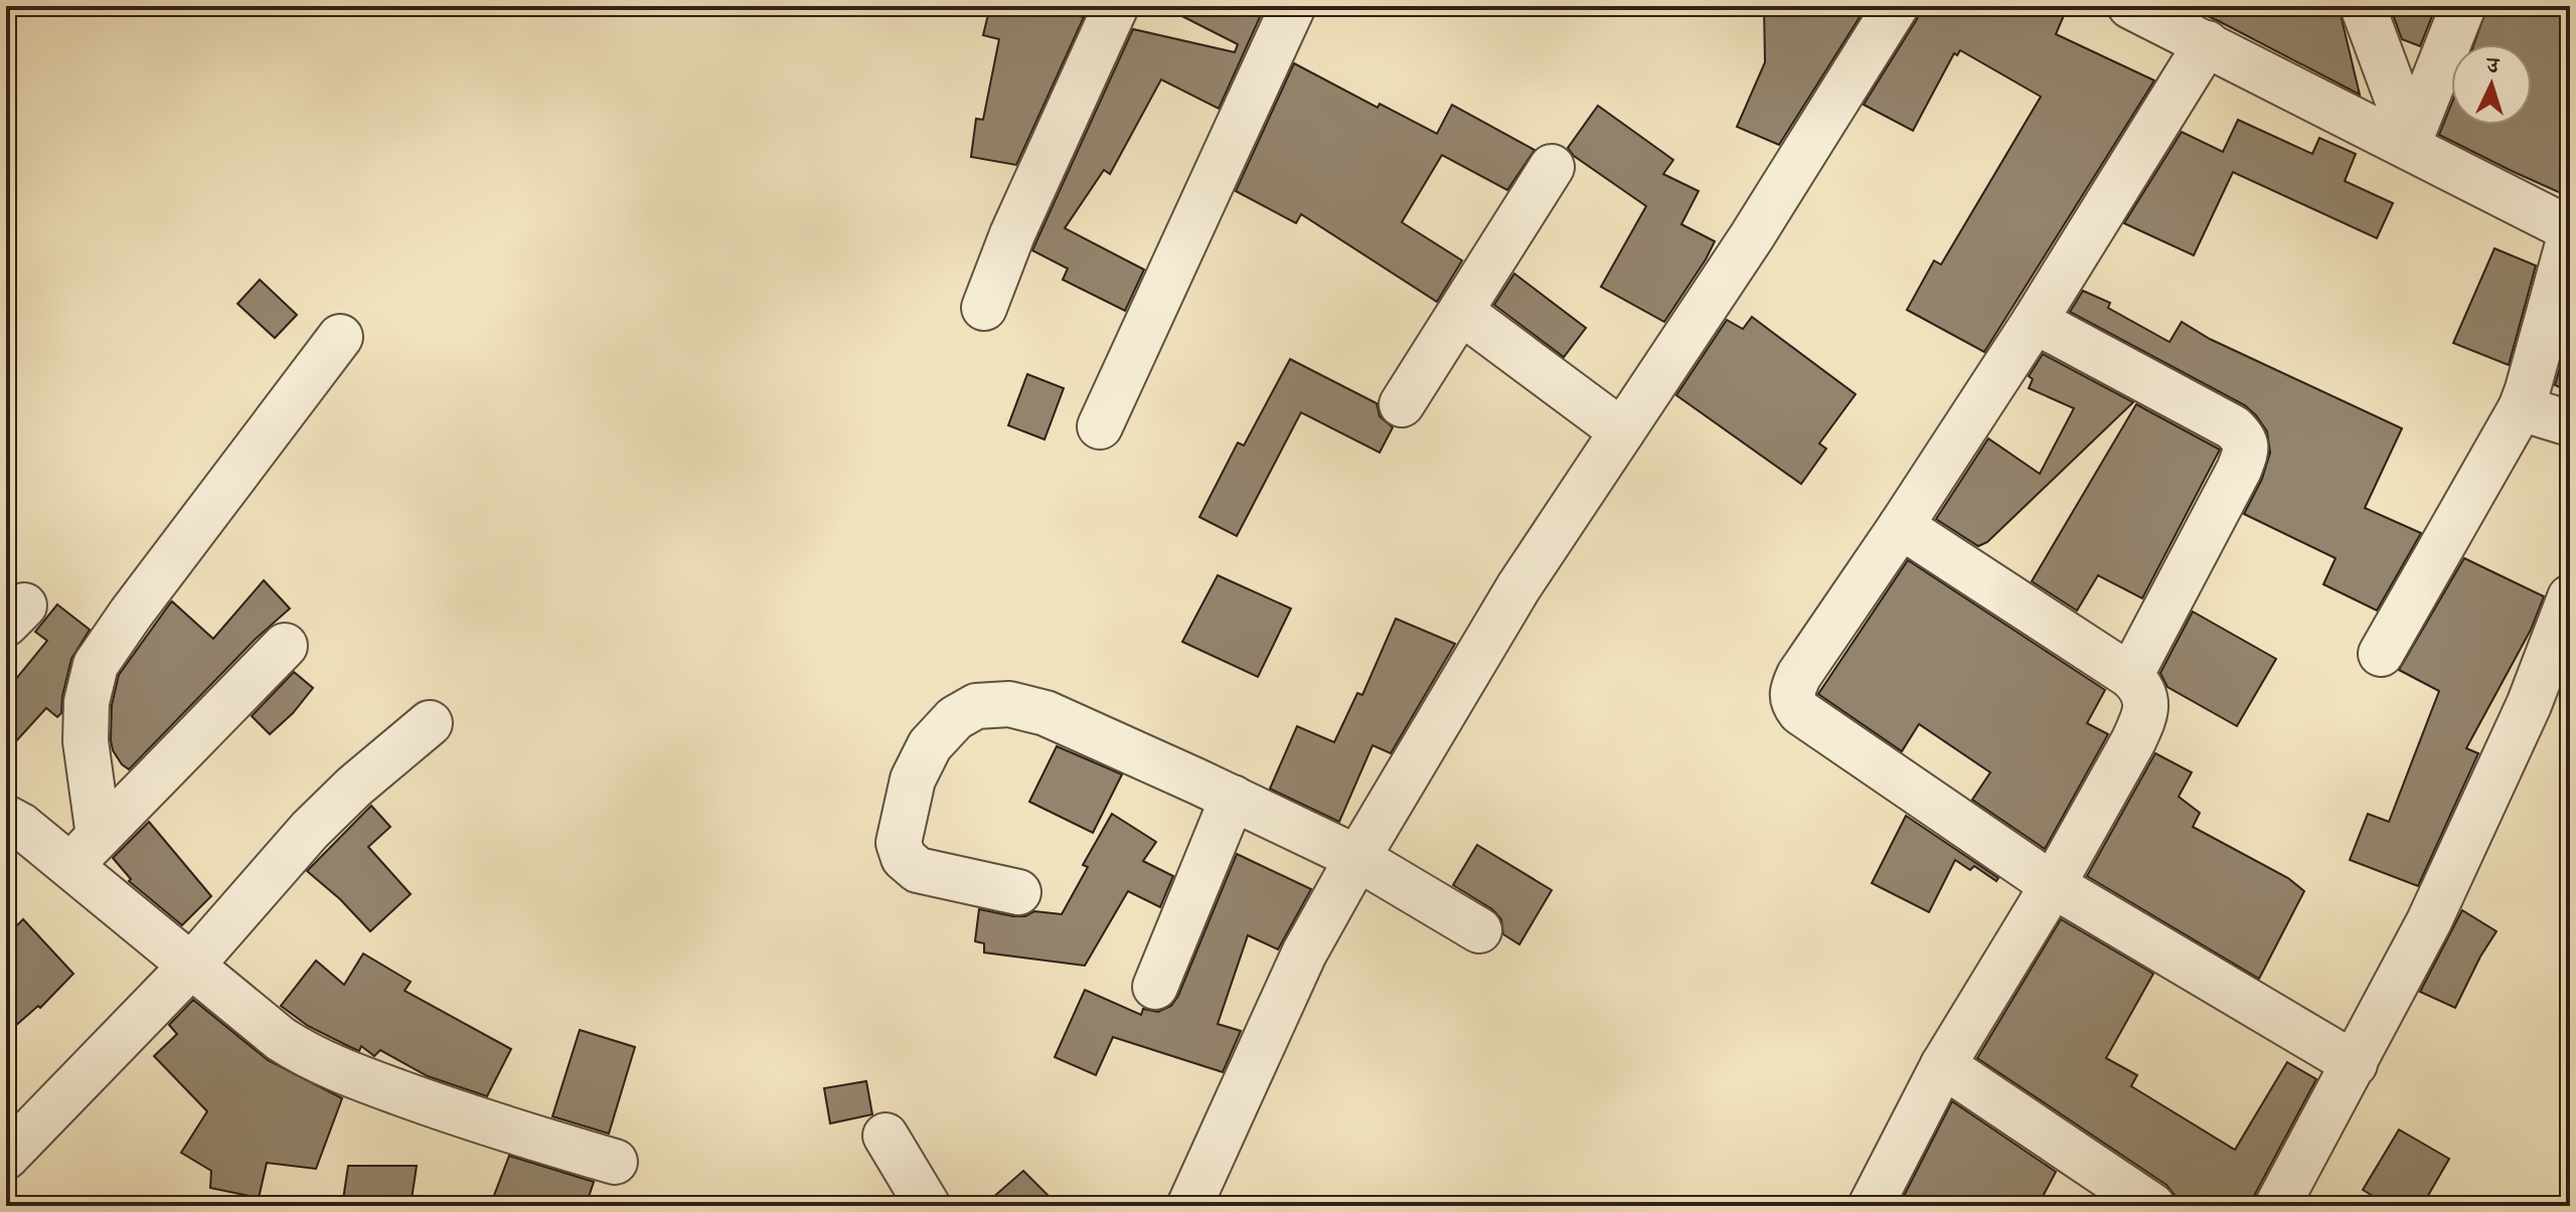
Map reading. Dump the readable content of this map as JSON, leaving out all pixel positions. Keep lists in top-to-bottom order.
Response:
{
  "north": "top"
}
